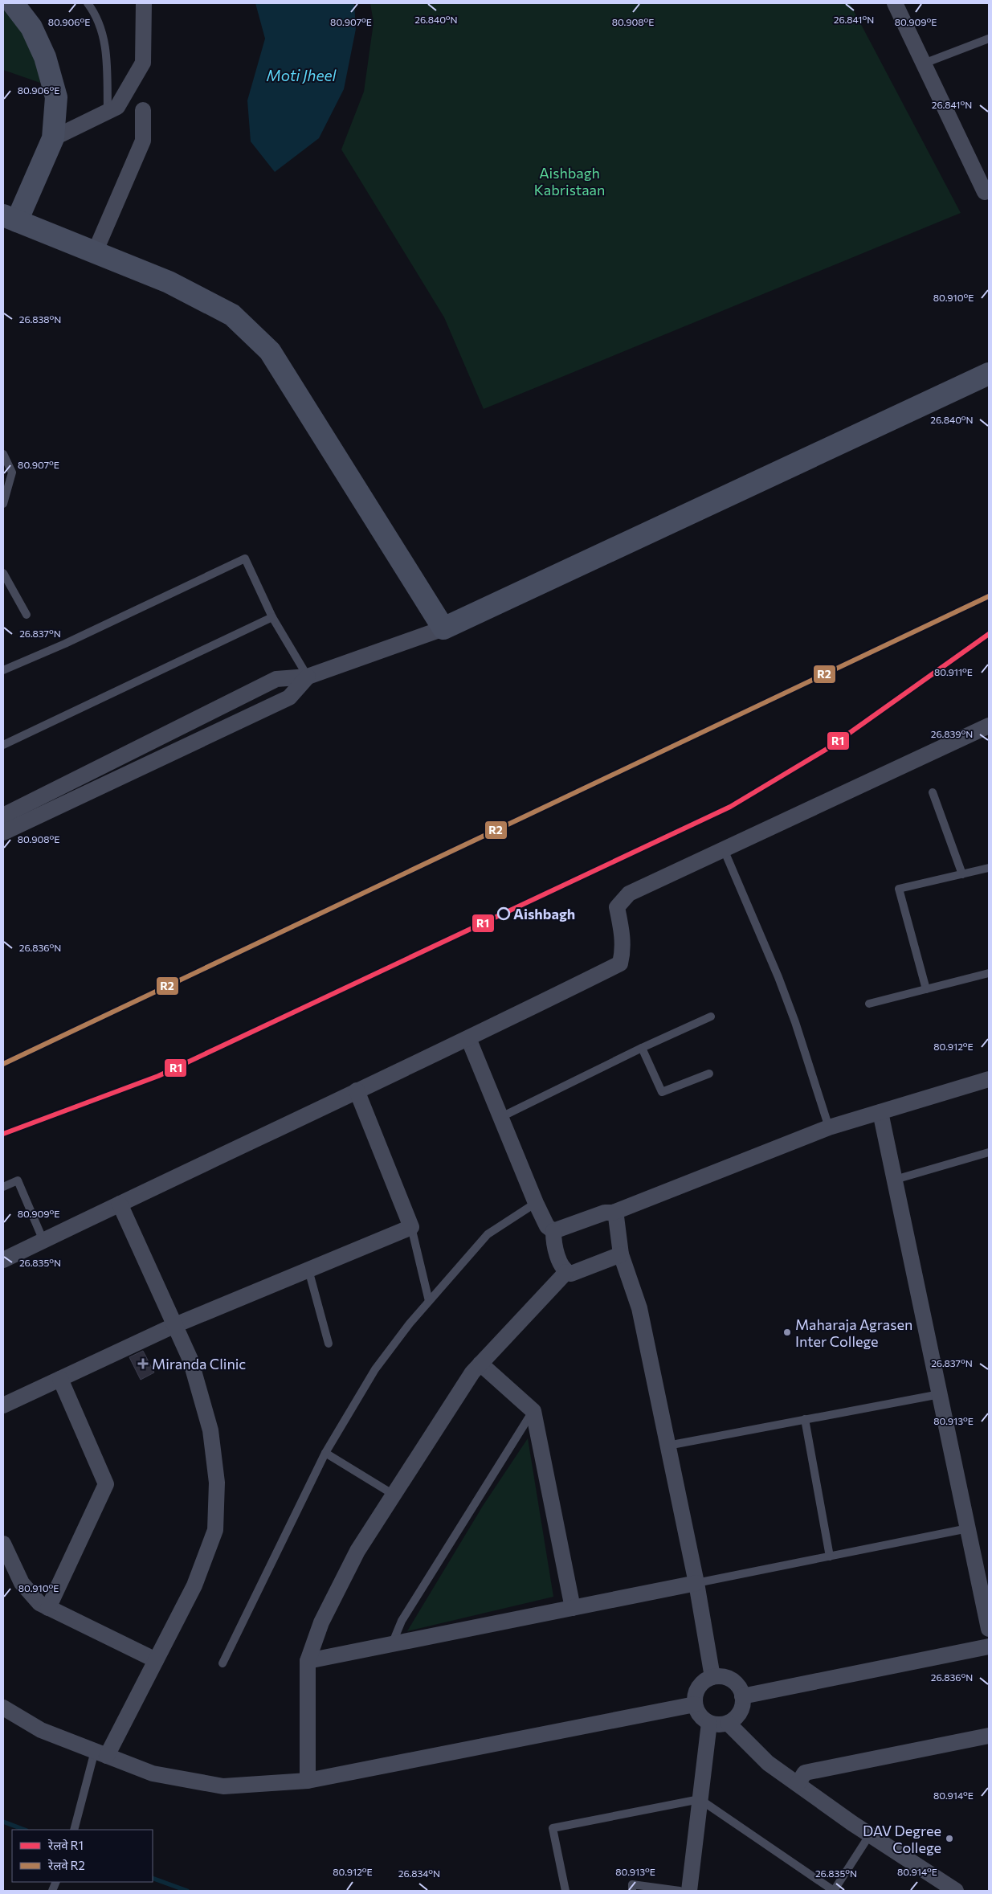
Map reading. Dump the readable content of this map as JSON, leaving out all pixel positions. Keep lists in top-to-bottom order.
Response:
{
  "water": ["Moti Jheel"],
  "parks": ["Aishbagh Kabristaan"],
  "places": {
    "other": ["Aishbagh", "Maharaja Agrasen Inter College", "DAV Degree College"],
    "health": ["Miranda Clinic"]
  },
  "lines": ["rail line R2", "rail line R1"],
  "legend": ["रेलवे R1", "रेलवे R2"],
  "coordinates": [
    "26.840°N",
    "26.841°N",
    "80.906°E",
    "80.907°E",
    "80.908°E",
    "80.909°E",
    "80.910°E",
    "26.838°N",
    "26.837°N",
    "80.911°E",
    "26.839°N",
    "26.836°N",
    "80.912°E",
    "26.835°N",
    "80.913°E",
    "80.914°E",
    "26.834°N"
  ]
}
